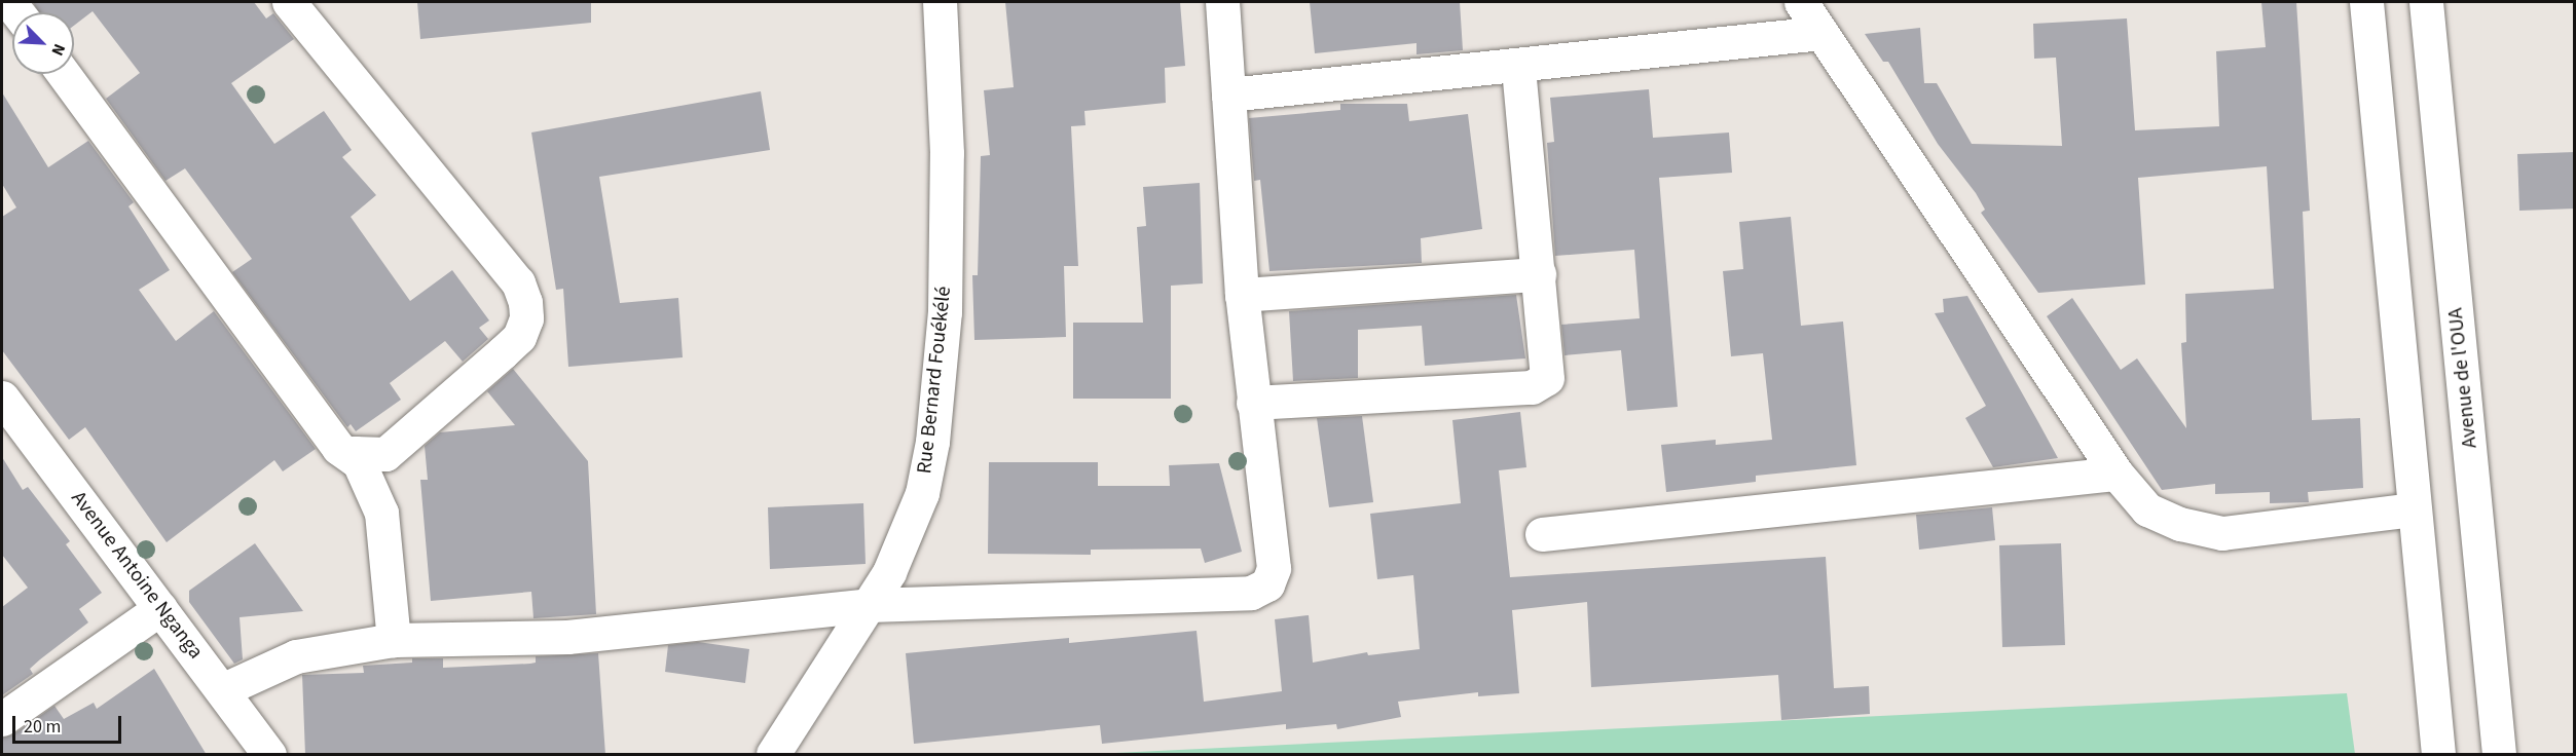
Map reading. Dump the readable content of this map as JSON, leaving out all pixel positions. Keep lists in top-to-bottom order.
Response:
{
  "streets": {
    "street": ["Avenue de l'OUA", "Rue Bernard Fouékélé", "Avenue Antoine Nganga"]
  },
  "scale_bar": "20 m",
  "north": "bottom right"
}
